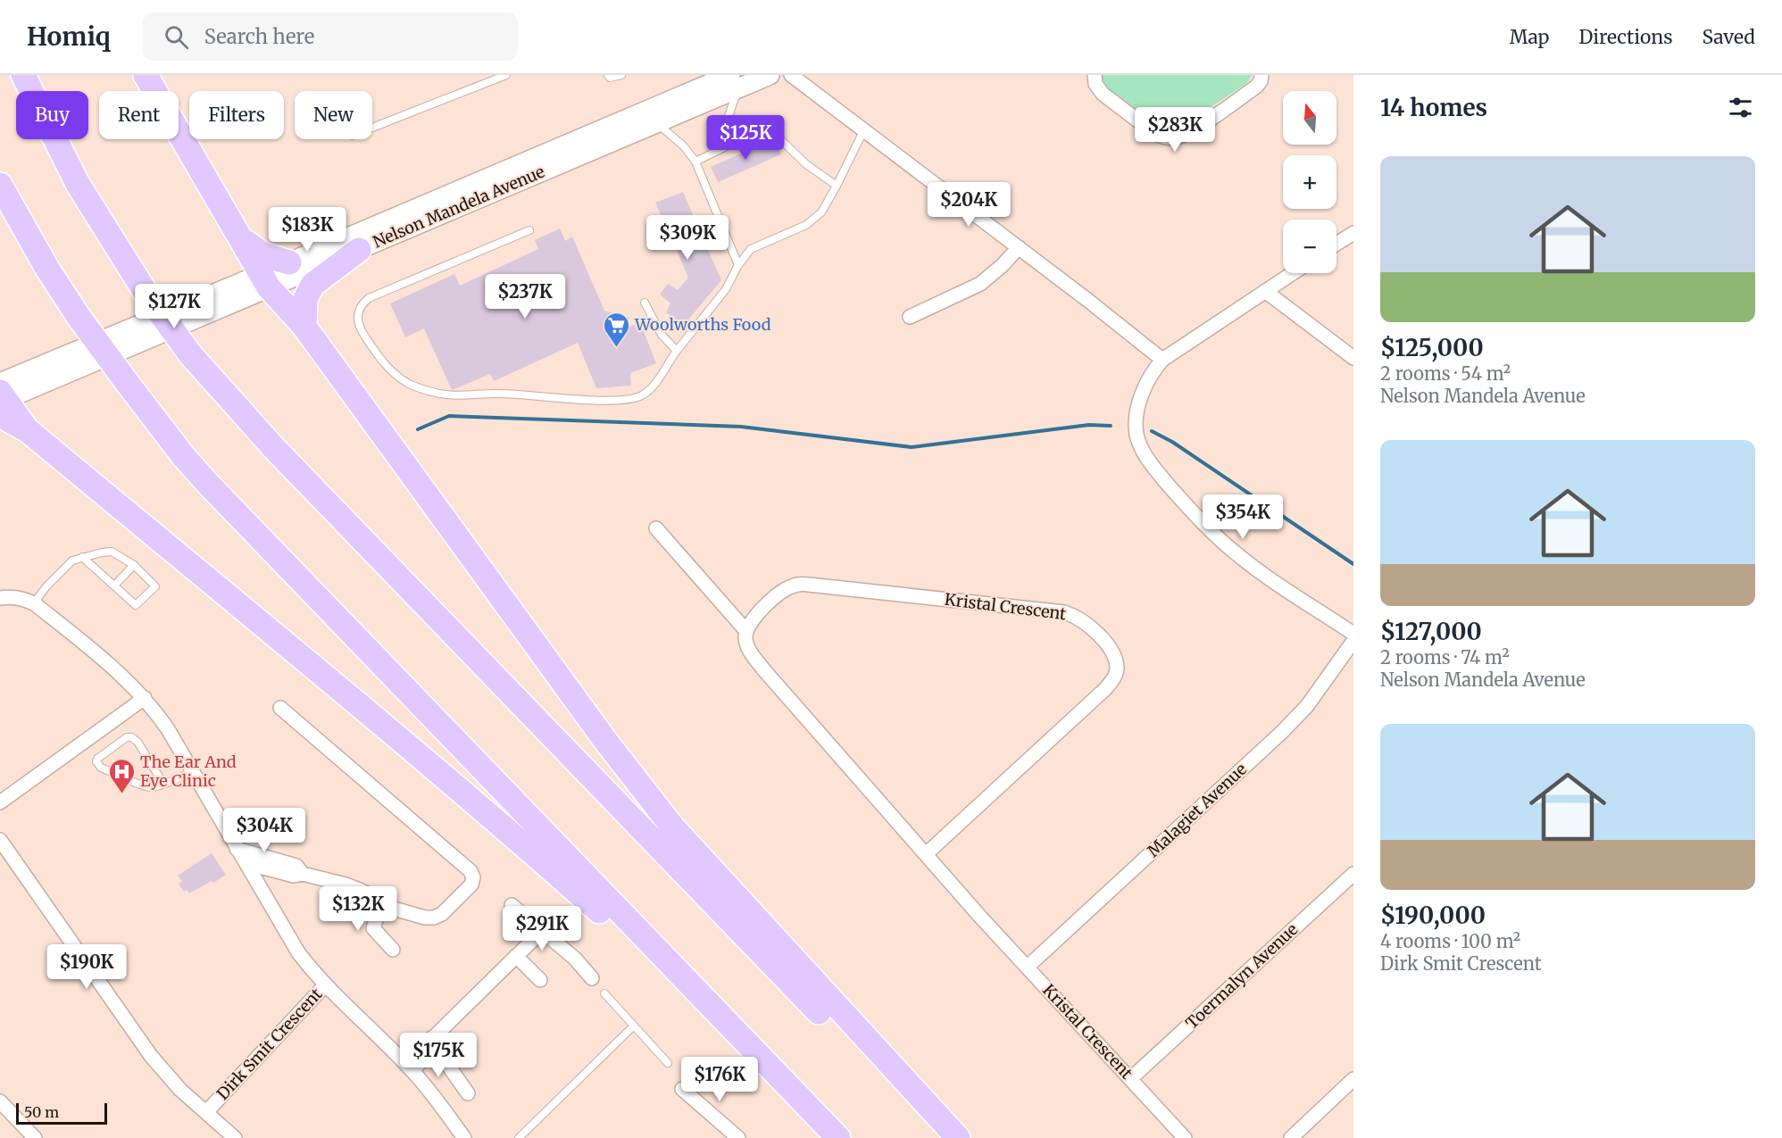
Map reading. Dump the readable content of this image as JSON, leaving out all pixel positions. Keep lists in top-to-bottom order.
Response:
{
  "streets": {
    "street": [
      "Nelson Mandela Avenue",
      "Kristal Crescent",
      "Malagiet Avenue",
      "Toermalyn Avenue",
      "Dirk Smit Crescent"
    ]
  },
  "crossings": [
    ["Kristal Crescent", "Malagiet Avenue"],
    ["Kristal Crescent", "Toermalyn Avenue"]
  ],
  "places": {
    "supermarket": ["Woolworths Food"],
    "hospital": ["The Ear And Eye Clinic"]
  },
  "scale_bar": "50 m",
  "north": "top",
  "page": {
    "header": "Homiq",
    "search": "Search here",
    "nav": ["Map", "Directions", "Saved"],
    "heading": "14 homes",
    "map_buttons": ["+", "−"],
    "chip": [
      "Buy",
      "Rent",
      "Filters",
      "New"
    ],
    "price": [
      "$283K",
      "$125K",
      "$204K",
      "$183K",
      "$309K",
      "$237K",
      "$127K",
      "$354K",
      "$304K",
      "$132K",
      "$291K",
      "$190K",
      "$175K",
      "$176K"
    ],
    "list": [
      {
        "name": "$125,000",
        "note": "2 rooms · 54 m² · Nelson Mandela Avenue"
      },
      {
        "name": "$127,000",
        "note": "2 rooms · 74 m² · Nelson Mandela Avenue"
      },
      {
        "name": "$190,000",
        "note": "4 rooms · 100 m² · Dirk Smit Crescent"
      }
    ],
    "scale": "50 m"
  }
}
